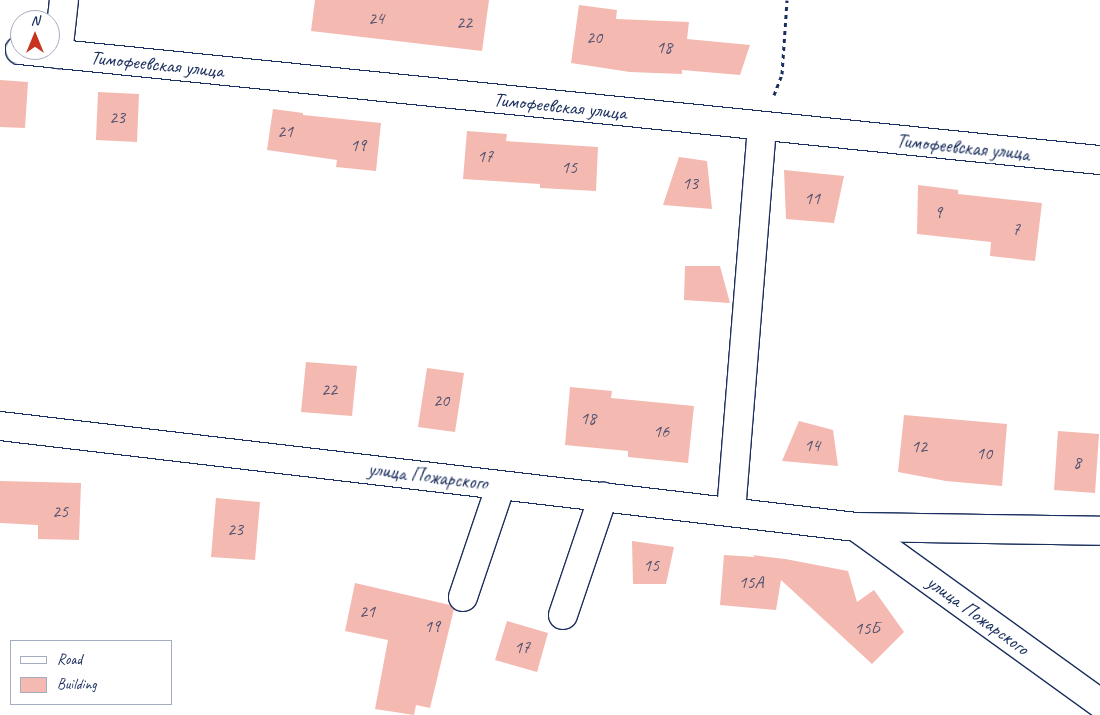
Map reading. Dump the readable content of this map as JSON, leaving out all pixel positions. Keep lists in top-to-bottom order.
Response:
{
  "streets": {
    "street": ["Тимофеевская улица", "улица Пожарского"]
  },
  "house_numbers": [
    "24",
    "22",
    "20",
    "18",
    "23",
    "21",
    "19",
    "17",
    "15",
    "13",
    "11",
    "9",
    "7",
    "22",
    "20",
    "18",
    "16",
    "14",
    "12",
    "10",
    "8",
    "25",
    "23",
    "15",
    "15А",
    "21",
    "19",
    "15Б",
    "17"
  ],
  "legend": ["Road", "Building"],
  "north": "top"
}
